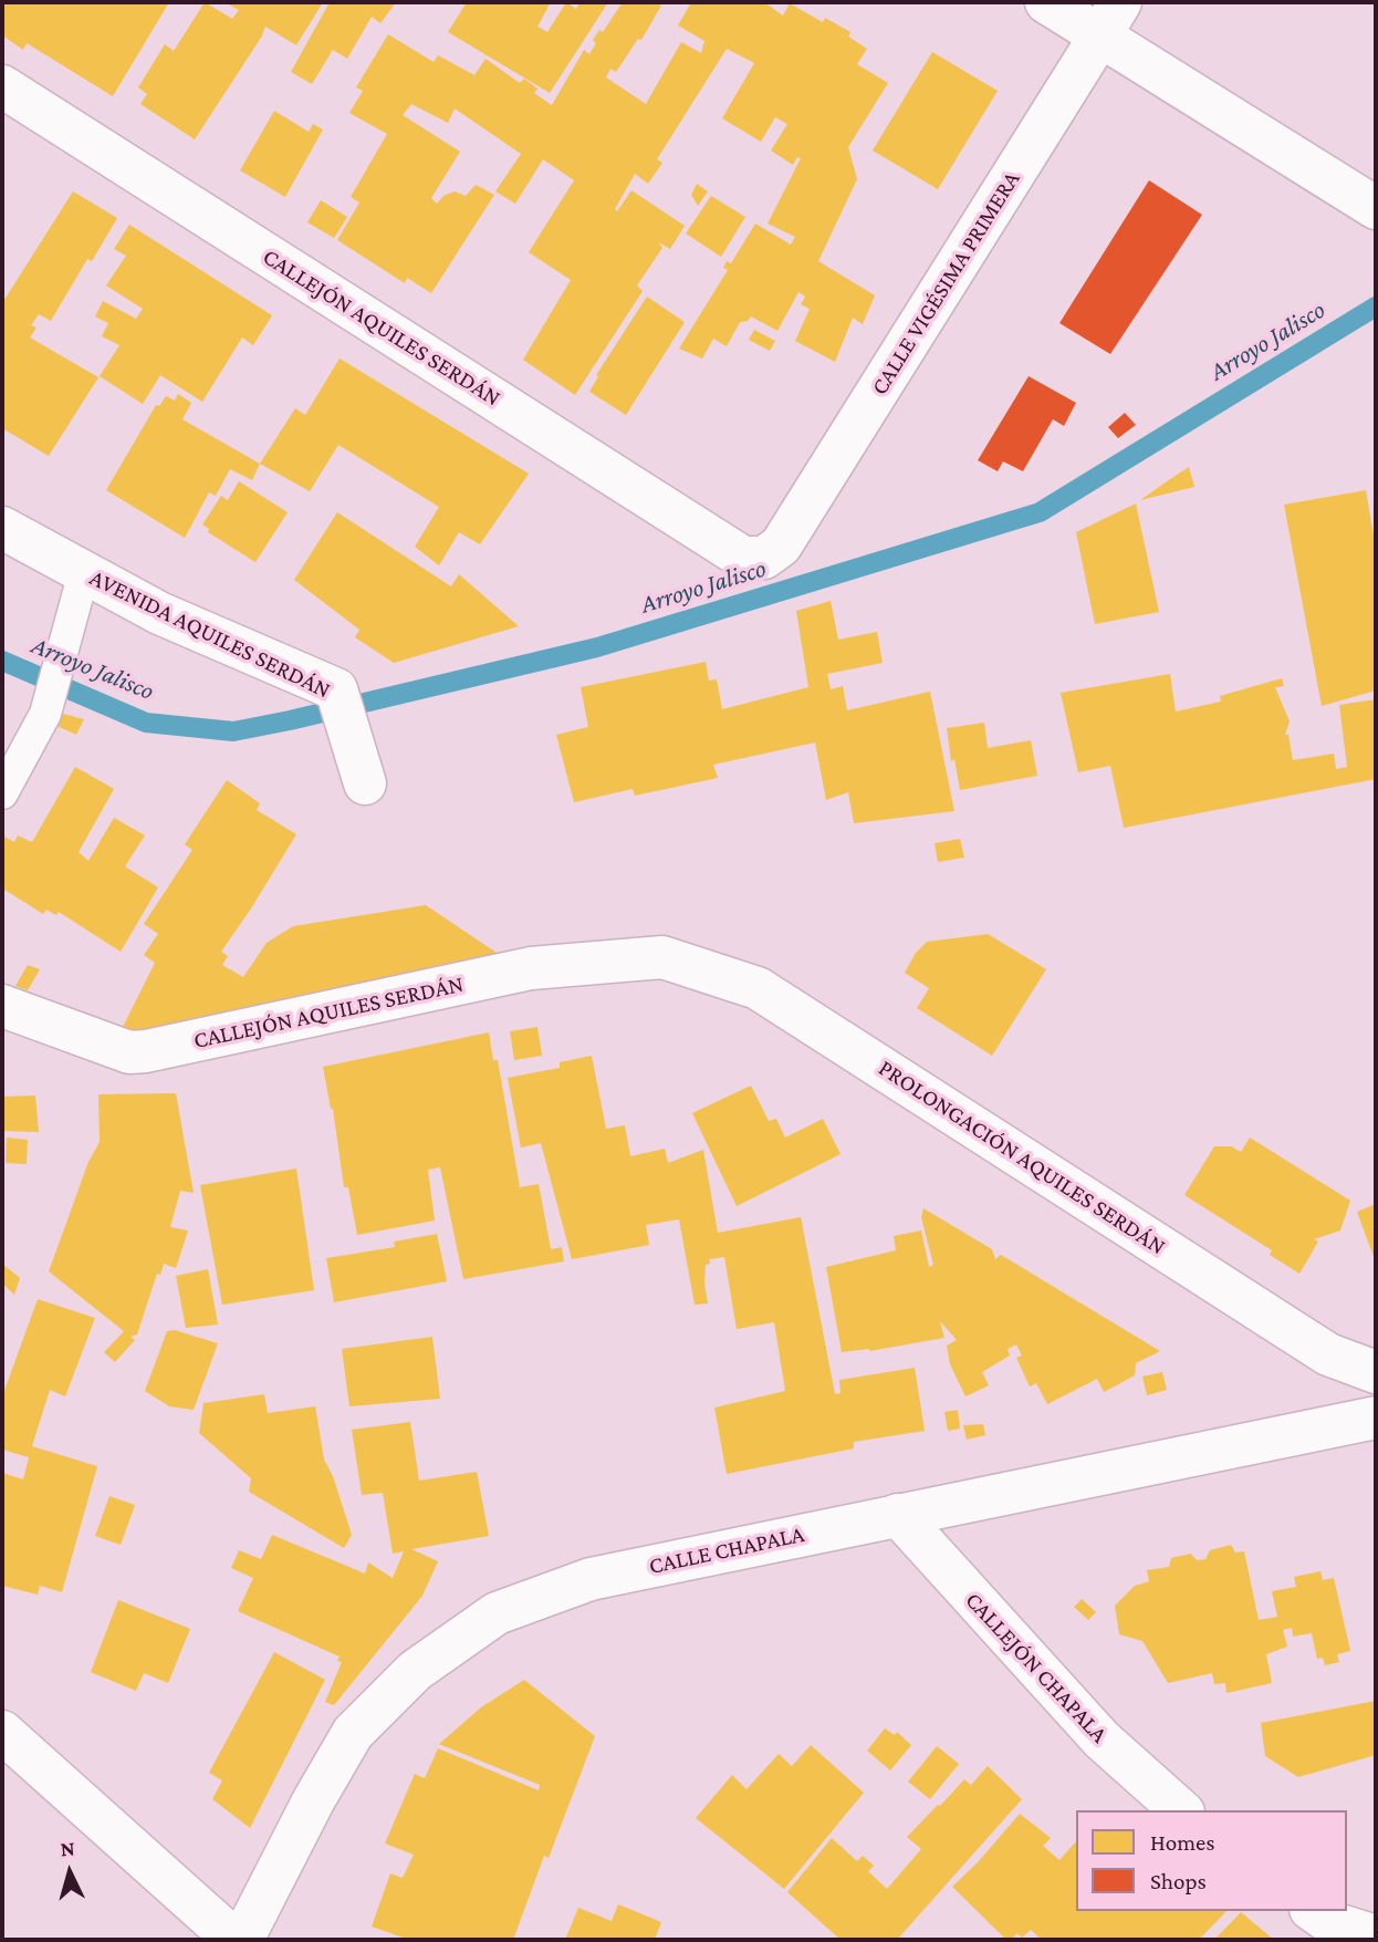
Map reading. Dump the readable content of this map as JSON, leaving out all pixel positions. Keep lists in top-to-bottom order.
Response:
{
  "streets": {
    "street": [
      "CALLE VIGÉSIMA PRIMERA",
      "CALLEJÓN AQUILES SERDÁN",
      "AVENIDA AQUILES SERDÁN",
      "PROLONGACIÓN AQUILES SERDÁN",
      "CALLE CHAPALA",
      "CALLEJÓN CHAPALA"
    ]
  },
  "crossings": [
    ["CALLE VIGÉSIMA PRIMERA", "CALLEJÓN AQUILES SERDÁN"],
    ["CALLEJÓN AQUILES SERDÁN", "PROLONGACIÓN AQUILES SERDÁN"],
    ["CALLE CHAPALA", "CALLEJÓN CHAPALA"]
  ],
  "water": ["Arroyo Jalisco"],
  "legend": ["Homes", "Shops"],
  "north": "top"
}
